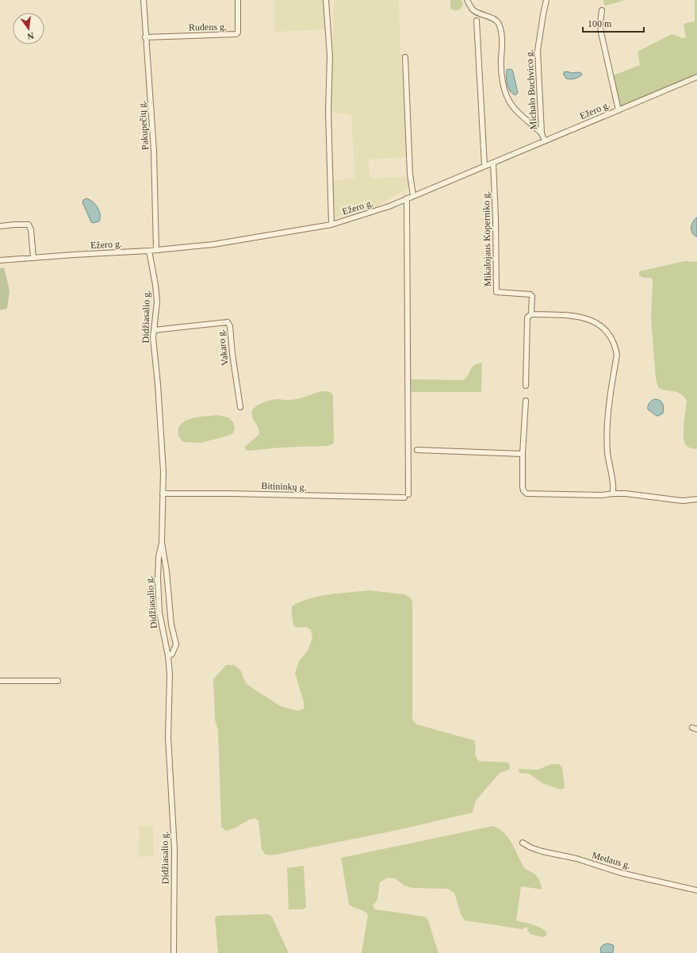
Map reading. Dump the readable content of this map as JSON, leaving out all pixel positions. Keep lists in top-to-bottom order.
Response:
{
  "streets": {
    "street": [
      "Rudens g.",
      "Michalo Buchvico g.",
      "Ežero g.",
      "Pakupečių g.",
      "Mikalojaus Koperniko g.",
      "Didžiasalio g.",
      "Vakaro g.",
      "Bitininkų g.",
      "Medaus g."
    ]
  },
  "crossings": [
    ["Rudens g.", "Pakupečių g."],
    ["Michalo Buchvico g.", "Ežero g."],
    ["Ežero g.", "Pakupečių g."],
    ["Ežero g.", "Mikalojaus Koperniko g."],
    ["Ežero g.", "Didžiasalio g."],
    ["Ežero g.", "Bitininkų g."],
    ["Didžiasalio g.", "Vakaro g."],
    ["Didžiasalio g.", "Bitininkų g."]
  ],
  "scale_bar": "100 m",
  "north": "bottom"
}
